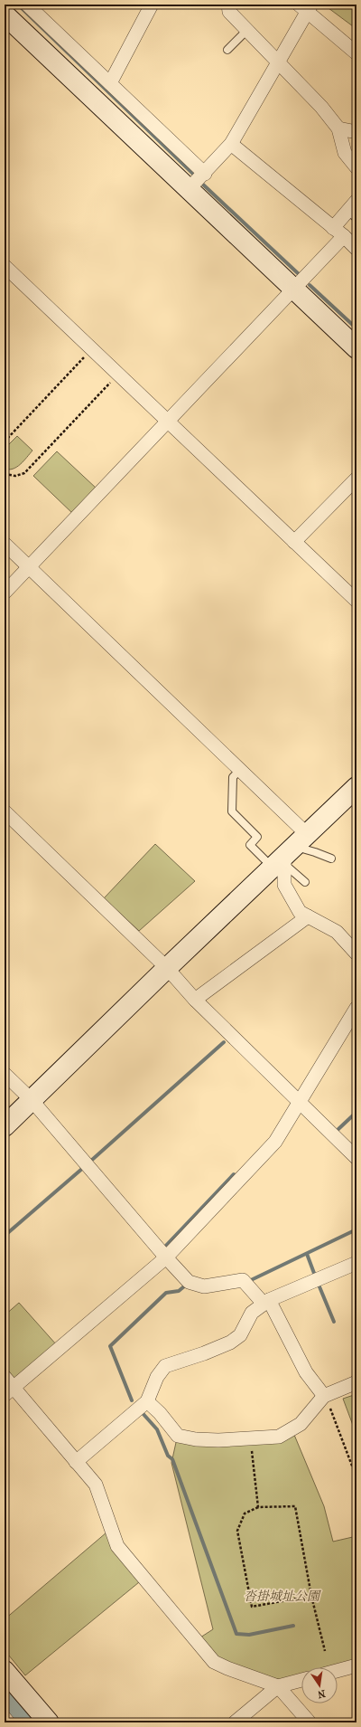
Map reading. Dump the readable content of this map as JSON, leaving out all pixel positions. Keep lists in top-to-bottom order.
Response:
{
  "parks": ["沓掛城址公園"],
  "north": "bottom"
}
